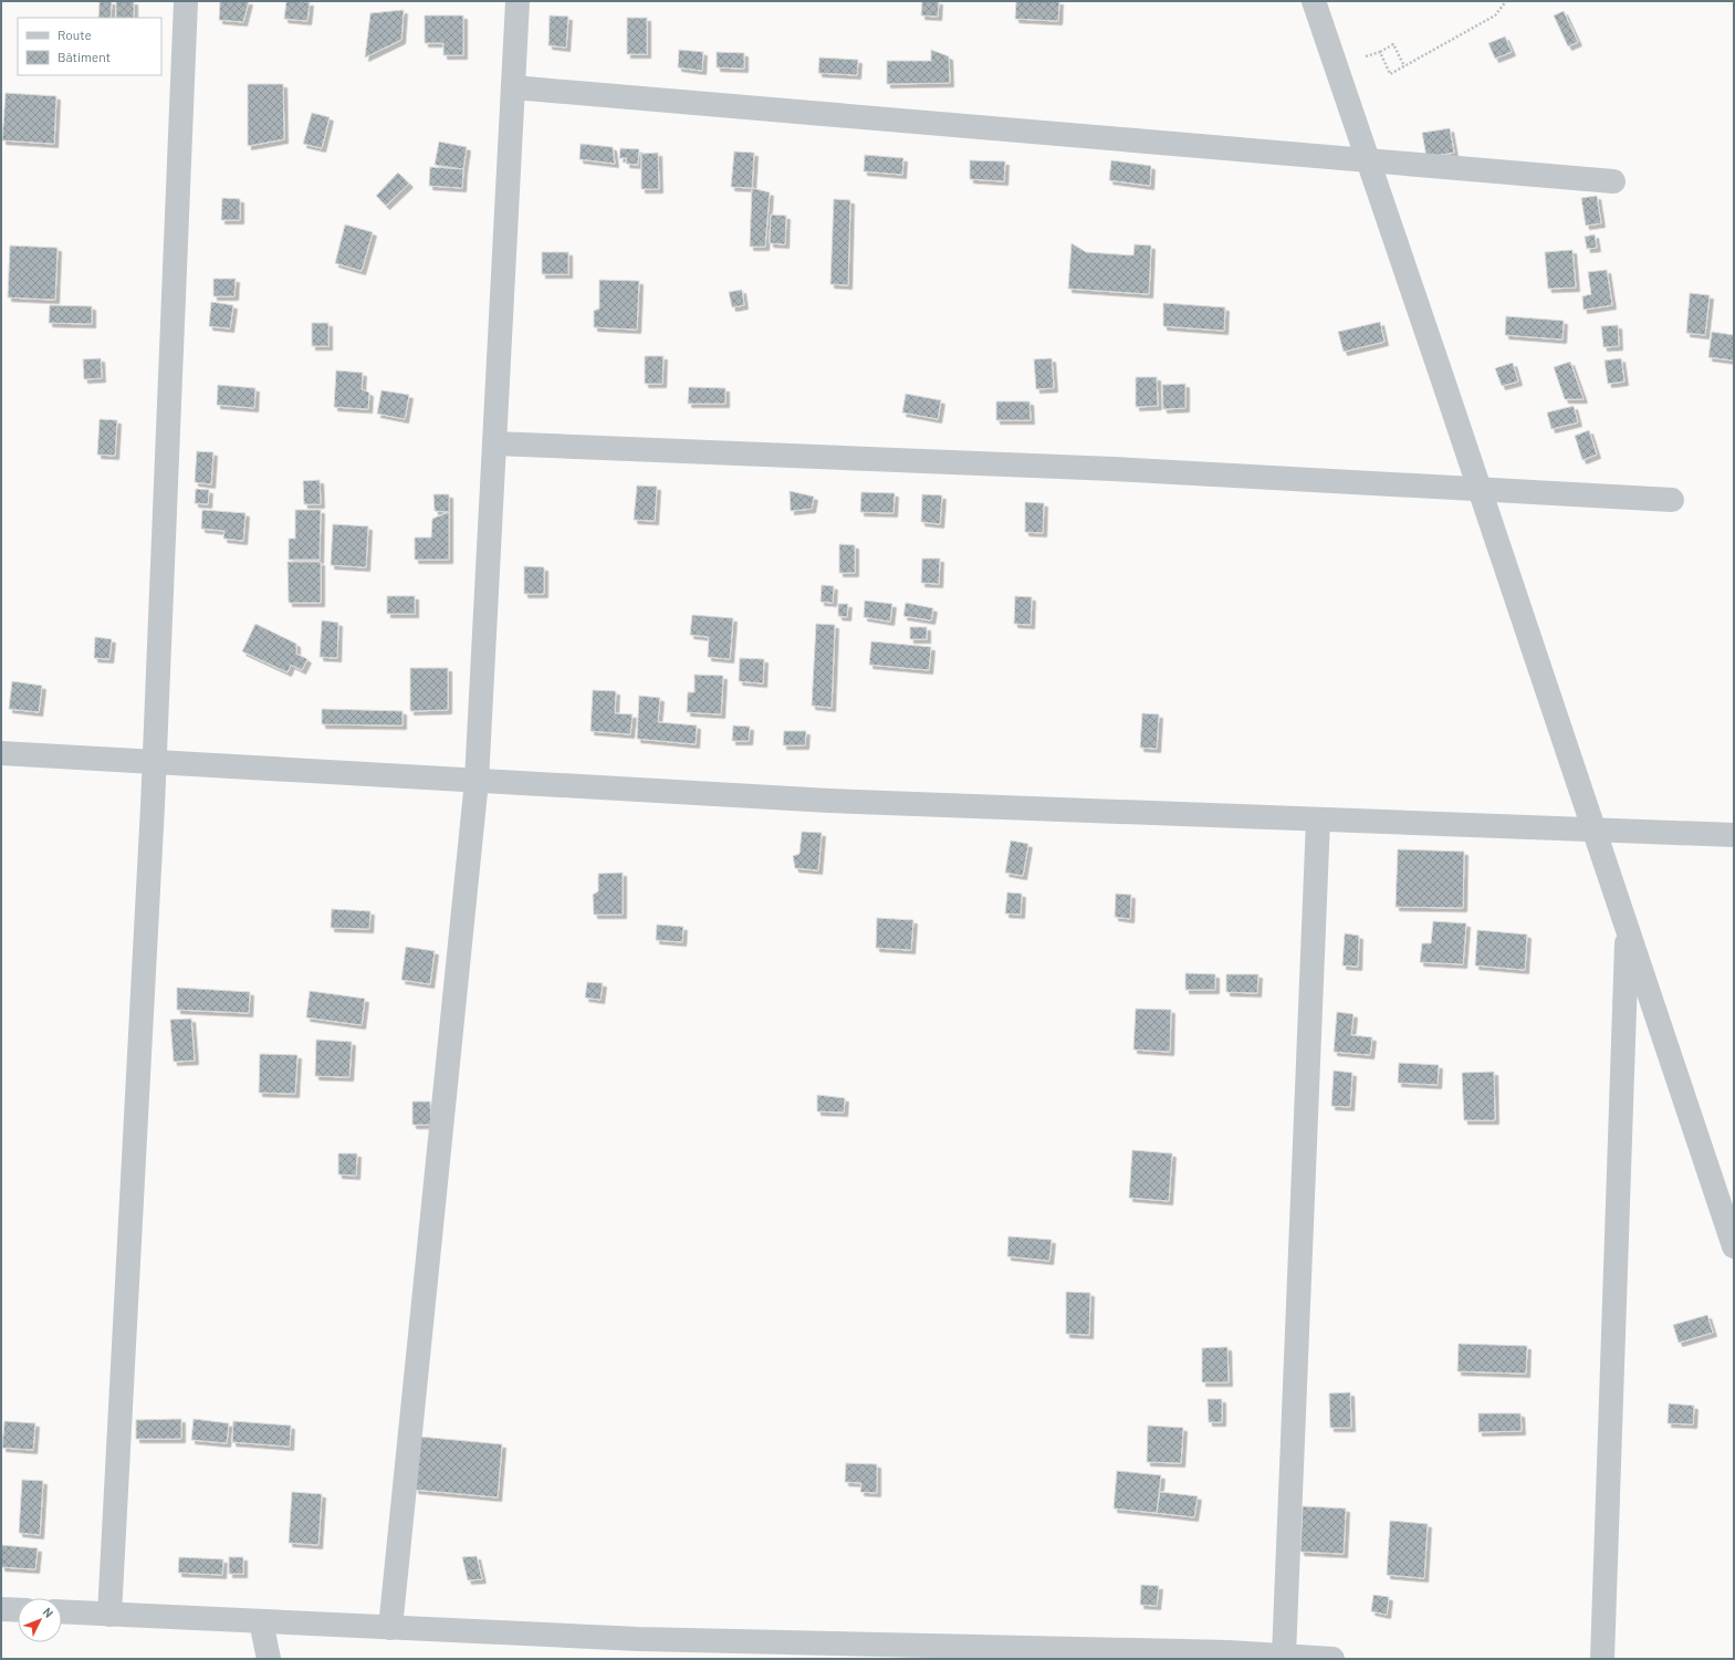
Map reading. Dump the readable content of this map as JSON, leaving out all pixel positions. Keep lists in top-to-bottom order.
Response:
{
  "legend": ["Route", "Bâtiment"],
  "north": "top right"
}
